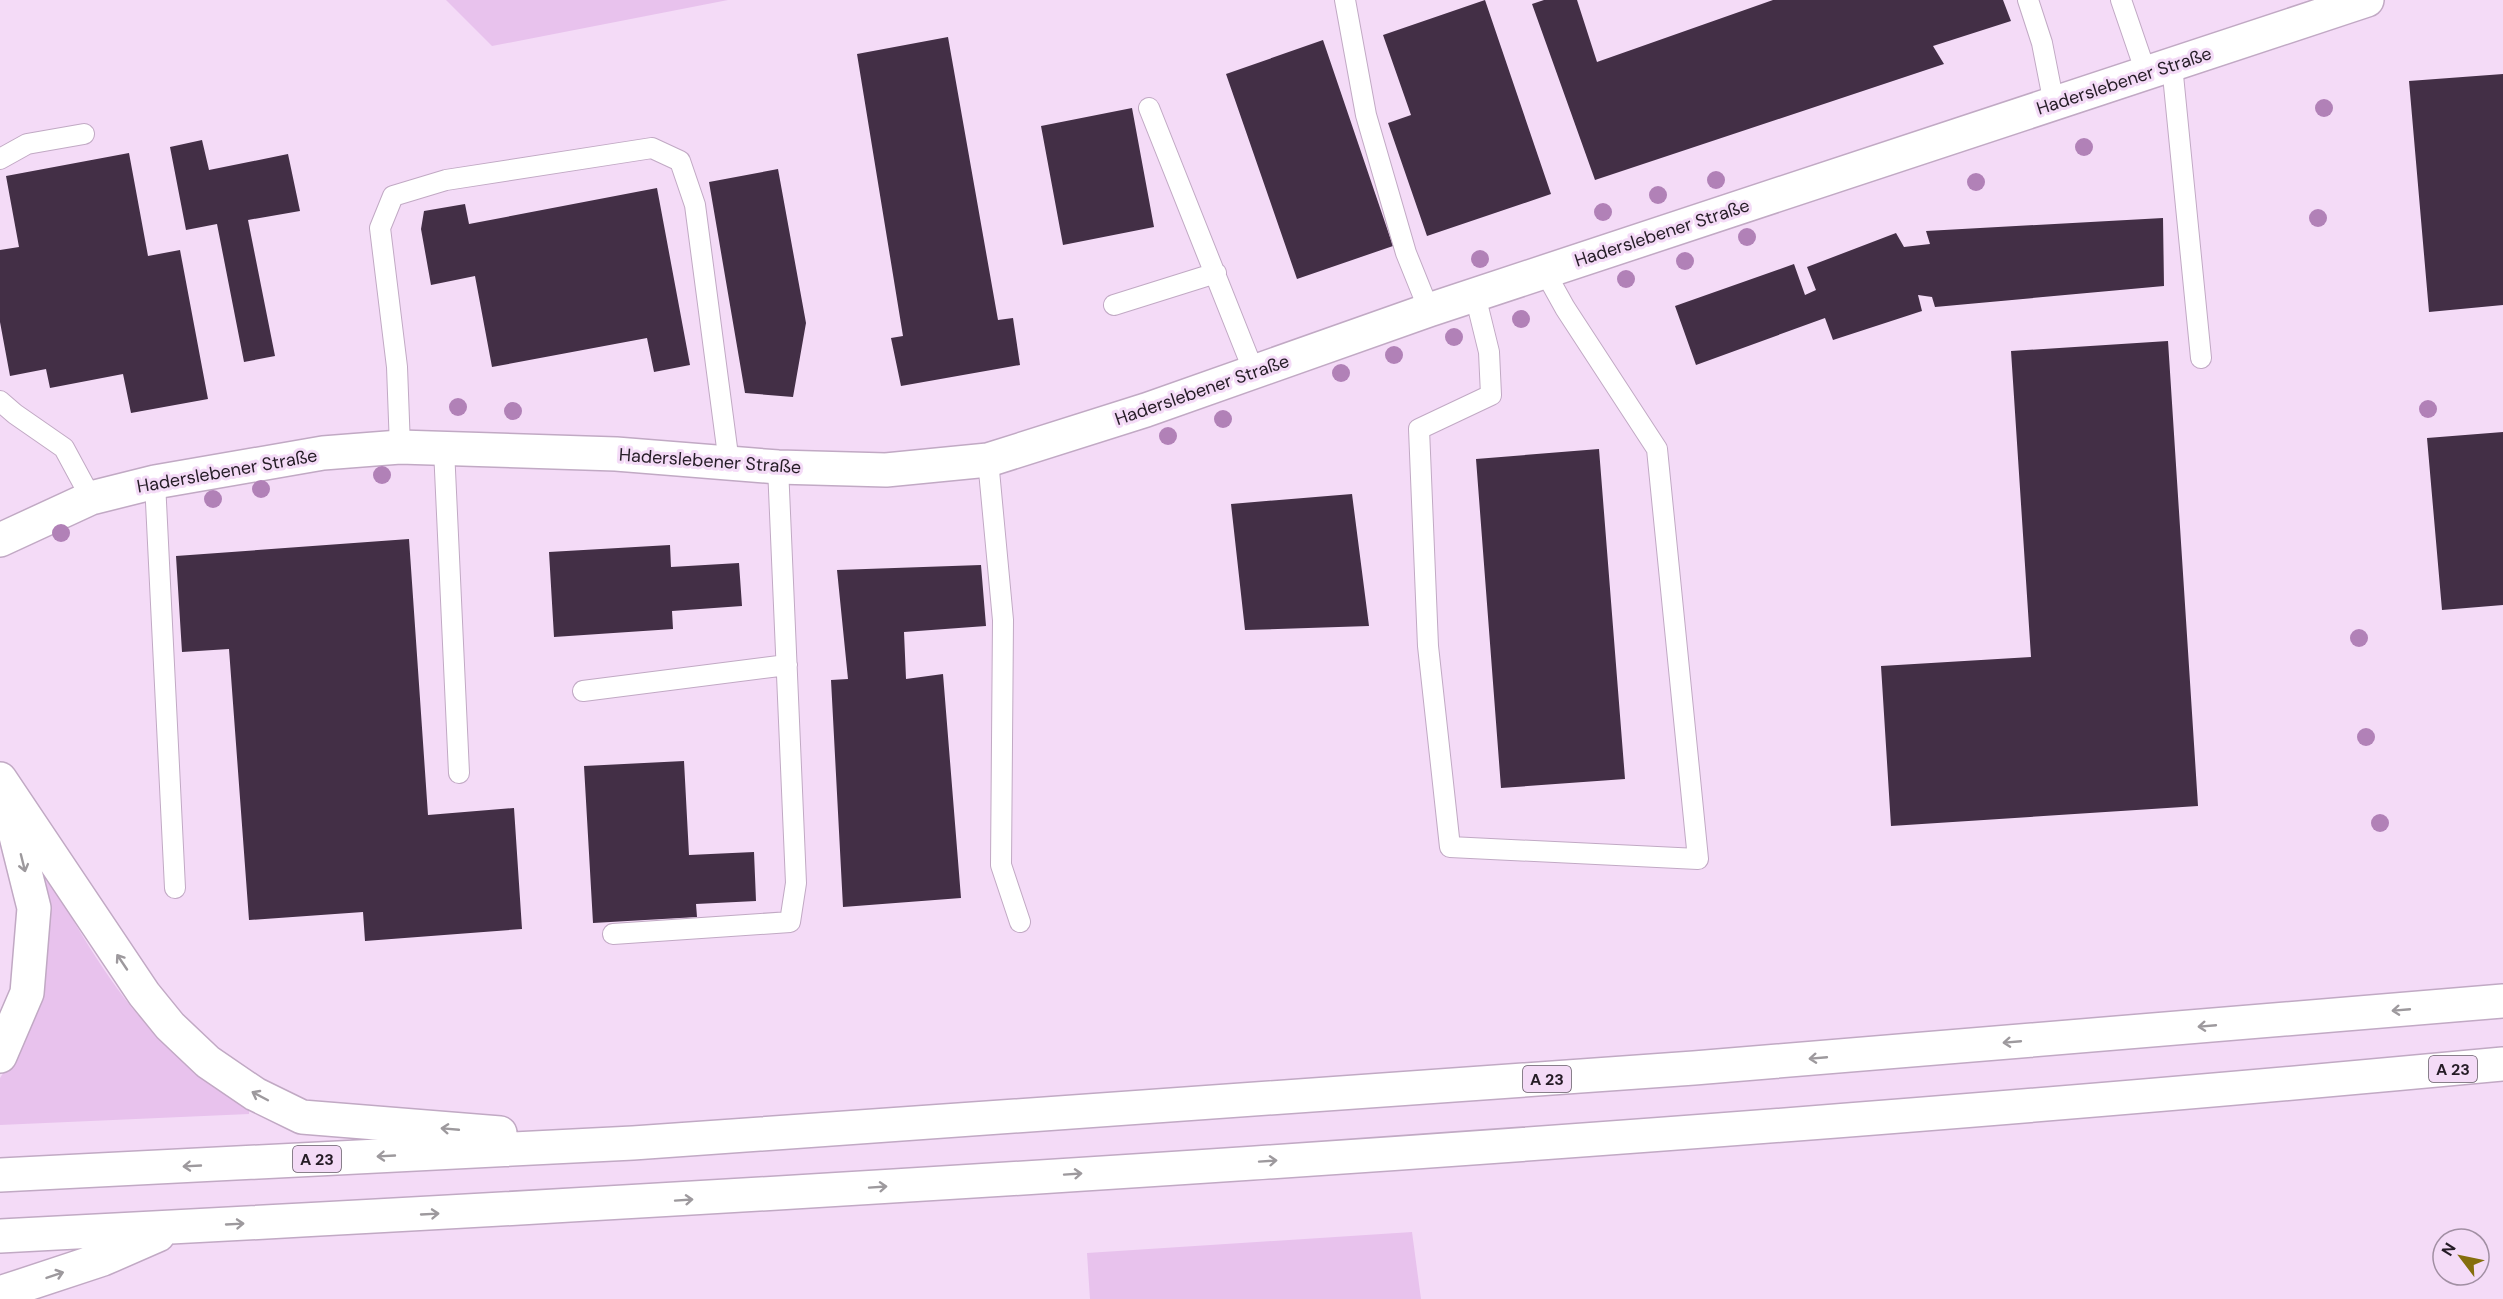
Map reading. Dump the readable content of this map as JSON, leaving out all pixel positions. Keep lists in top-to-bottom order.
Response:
{
  "streets": {
    "main road": ["Haderslebener Straße", "A 23"]
  },
  "north": "top left"
}
